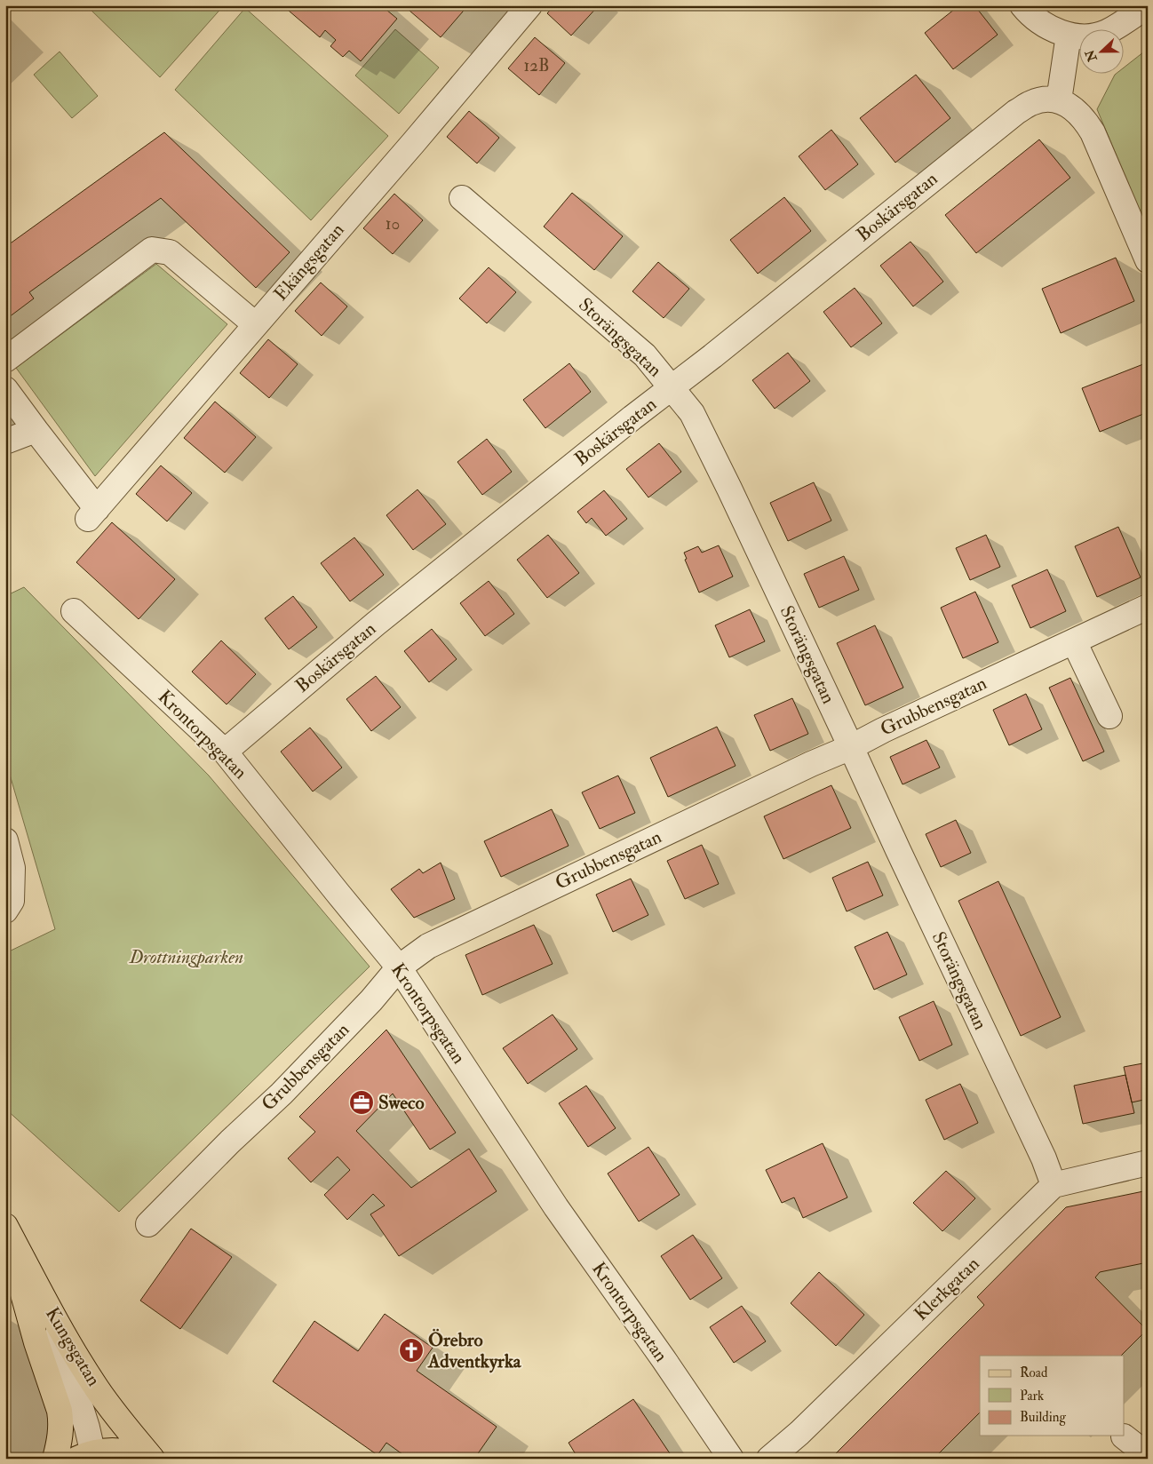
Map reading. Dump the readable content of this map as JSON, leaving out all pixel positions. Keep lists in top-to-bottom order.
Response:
{
  "streets": {
    "main road": ["Kungsgatan"],
    "street": [
      "Boskärsgatan",
      "Ekängsgatan",
      "Storängsgatan",
      "Grubbensgatan",
      "Krontorpsgatan",
      "Klerkgatan"
    ]
  },
  "crossings": [
    ["Boskärsgatan", "Storängsgatan"],
    ["Boskärsgatan", "Krontorpsgatan"],
    ["Storängsgatan", "Grubbensgatan"],
    ["Storängsgatan", "Klerkgatan"],
    ["Grubbensgatan", "Krontorpsgatan"]
  ],
  "parks": ["Drottningparken"],
  "places": {
    "office": ["Sweco"],
    "church": ["Örebro Adventkyrka"]
  },
  "house_numbers": ["12B", "10"],
  "legend": ["Road", "Park", "Building"],
  "north": "left"
}
